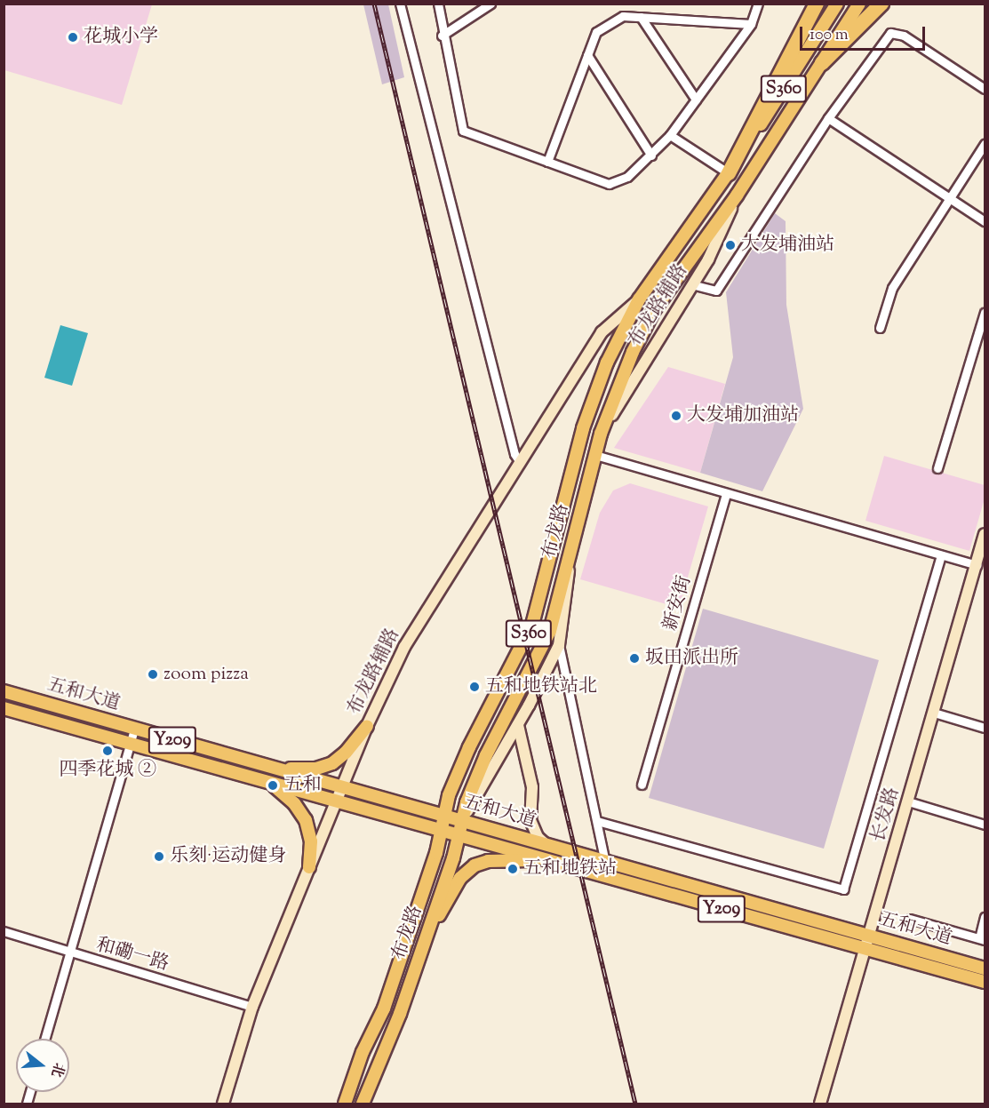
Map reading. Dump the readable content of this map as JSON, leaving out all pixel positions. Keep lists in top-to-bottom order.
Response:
{
  "streets": {
    "main road": [
      "S360",
      "布龙路辅路",
      "布龙路",
      "五和大道",
      "Y209",
      "长发路"
    ],
    "street": ["新安街", "和磡一路"]
  },
  "crossings": [
    ["布龙路辅路", "布龙路"],
    ["布龙路辅路", "五和大道"],
    ["布龙路辅路", "和磡一路"],
    ["布龙路", "五和大道"],
    ["五和大道", "长发路"]
  ],
  "places": [
    "花城小学",
    "大发埔油站",
    "大发埔加油站",
    "坂田派出所",
    "zoom pizza",
    "五和地铁站北",
    "四季花城 ②",
    "五和",
    "乐刻·运动健身",
    "五和地铁站"
  ],
  "scale_bar": "100 m",
  "north": "right"
}
